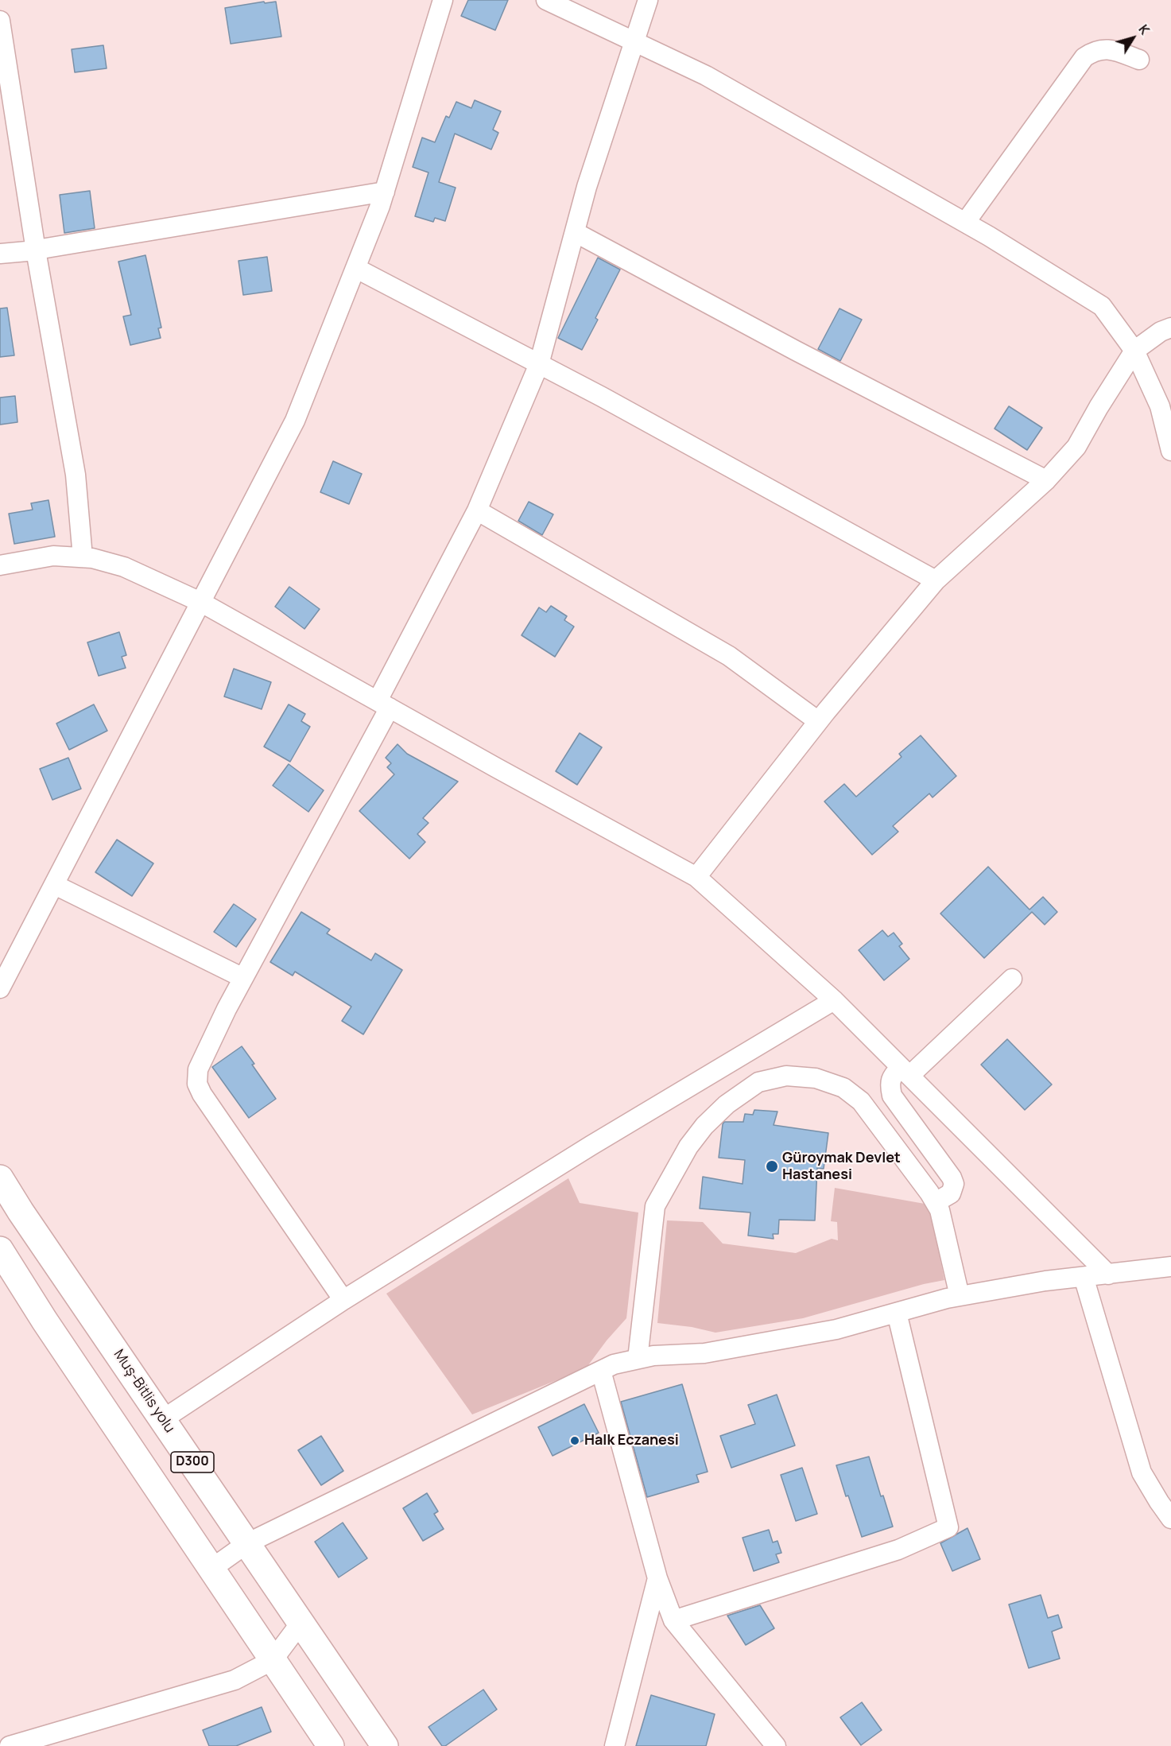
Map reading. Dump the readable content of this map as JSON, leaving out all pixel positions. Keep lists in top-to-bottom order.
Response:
{
  "streets": {
    "highway": ["Muş-Bitlis yolu", "D300"]
  },
  "places": ["Güroymak Devlet Hastanesi", "Halk Eczanesi"],
  "north": "top right"
}
